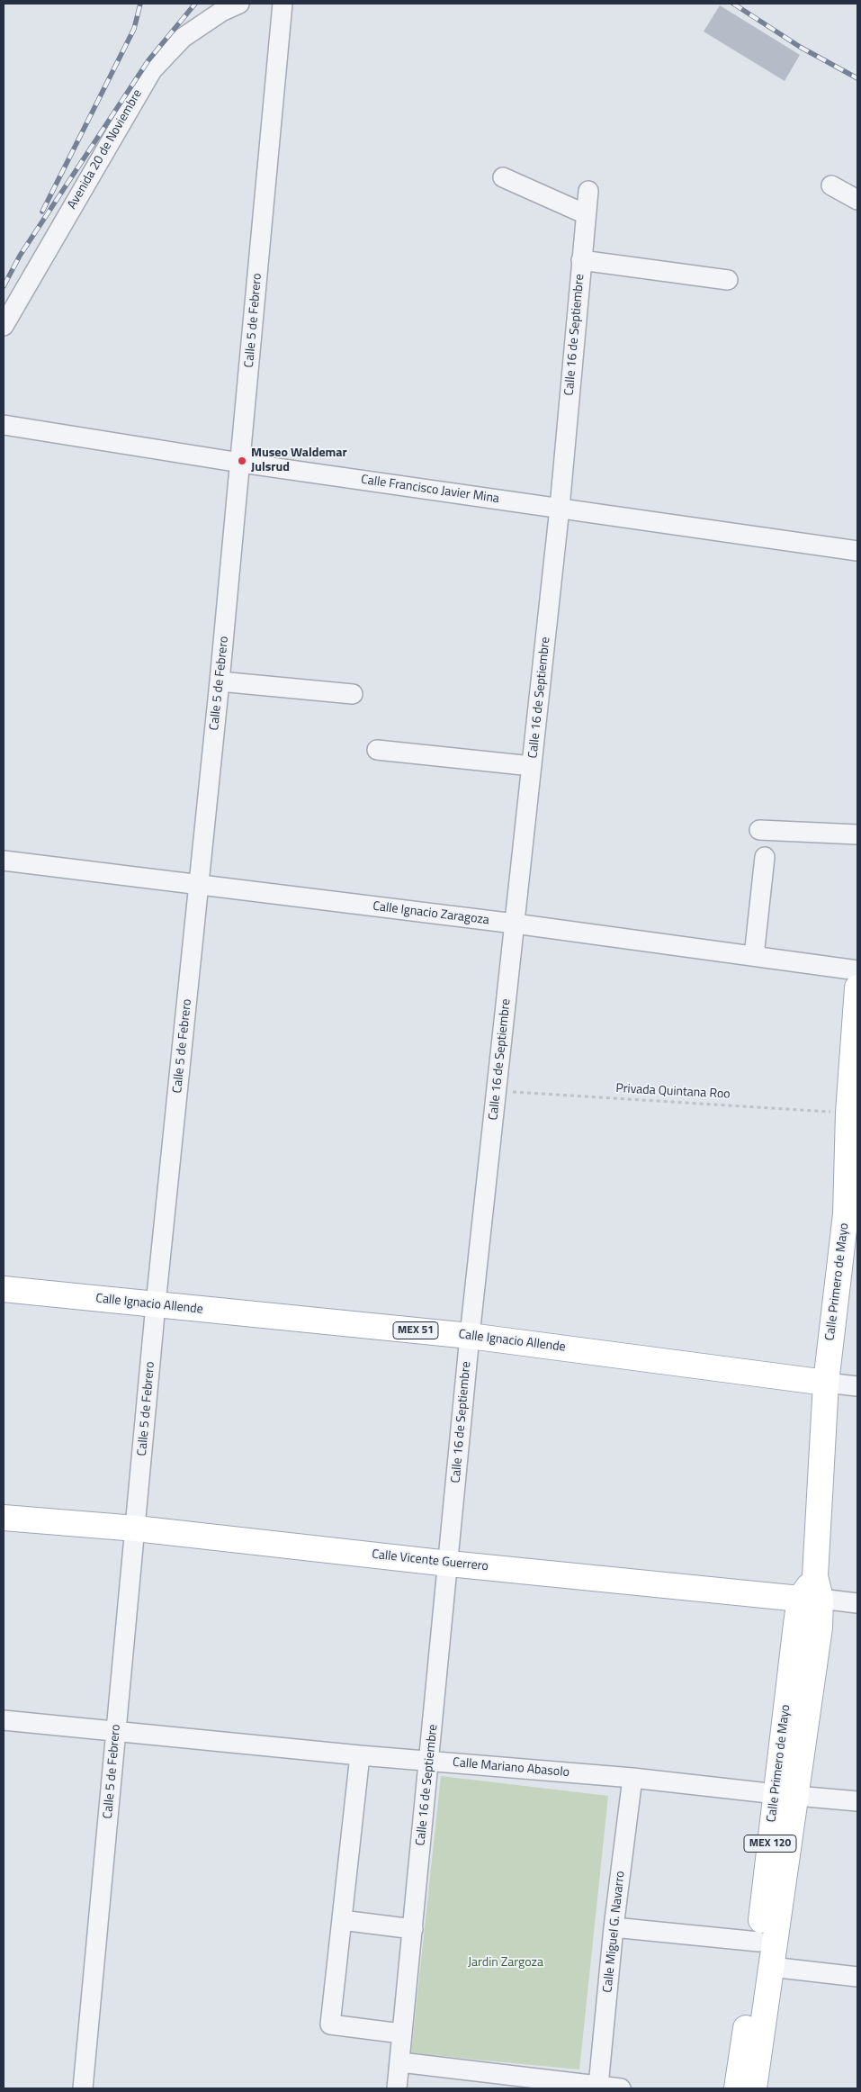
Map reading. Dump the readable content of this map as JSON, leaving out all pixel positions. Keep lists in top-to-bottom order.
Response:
{
  "streets": {
    "main road": [
      "Calle Primero de Mayo",
      "Calle Ignacio Allende",
      "MEX 51",
      "Calle Vicente Guerrero",
      "MEX 120"
    ],
    "street": [
      "Avenida 20 de Noviembre",
      "Calle 5 de Febrero",
      "Calle 16 de Septiembre",
      "Calle Francisco Javier Mina",
      "Calle Ignacio Zaragoza",
      "Calle Mariano Abasolo",
      "Calle Miguel G. Navarro"
    ],
    "path": ["Privada Quintana Roo"]
  },
  "crossings": [
    ["Calle 5 de Febrero", "Calle Francisco Javier Mina"],
    ["Calle 5 de Febrero", "Calle Ignacio Zaragoza"],
    ["Calle 5 de Febrero", "Calle Ignacio Allende"],
    ["Calle 5 de Febrero", "Calle Vicente Guerrero"],
    ["Calle 5 de Febrero", "Calle Mariano Abasolo"],
    ["Calle 16 de Septiembre", "Calle Francisco Javier Mina"],
    ["Calle 16 de Septiembre", "Calle Ignacio Zaragoza"],
    ["Calle 16 de Septiembre", "Privada Quintana Roo"],
    ["Calle 16 de Septiembre", "Calle Ignacio Allende"],
    ["Calle 16 de Septiembre", "Calle Vicente Guerrero"],
    ["Calle 16 de Septiembre", "Calle Mariano Abasolo"],
    ["Privada Quintana Roo", "Calle Primero de Mayo"],
    ["Calle Primero de Mayo", "Calle Ignacio Allende"],
    ["Calle Primero de Mayo", "Calle Vicente Guerrero"],
    ["Calle Primero de Mayo", "Calle Mariano Abasolo"],
    ["Calle Mariano Abasolo", "Calle Miguel G. Navarro"]
  ],
  "parks": ["Jardin Zargoza"],
  "places": ["Museo Waldemar Julsrud"]
}
